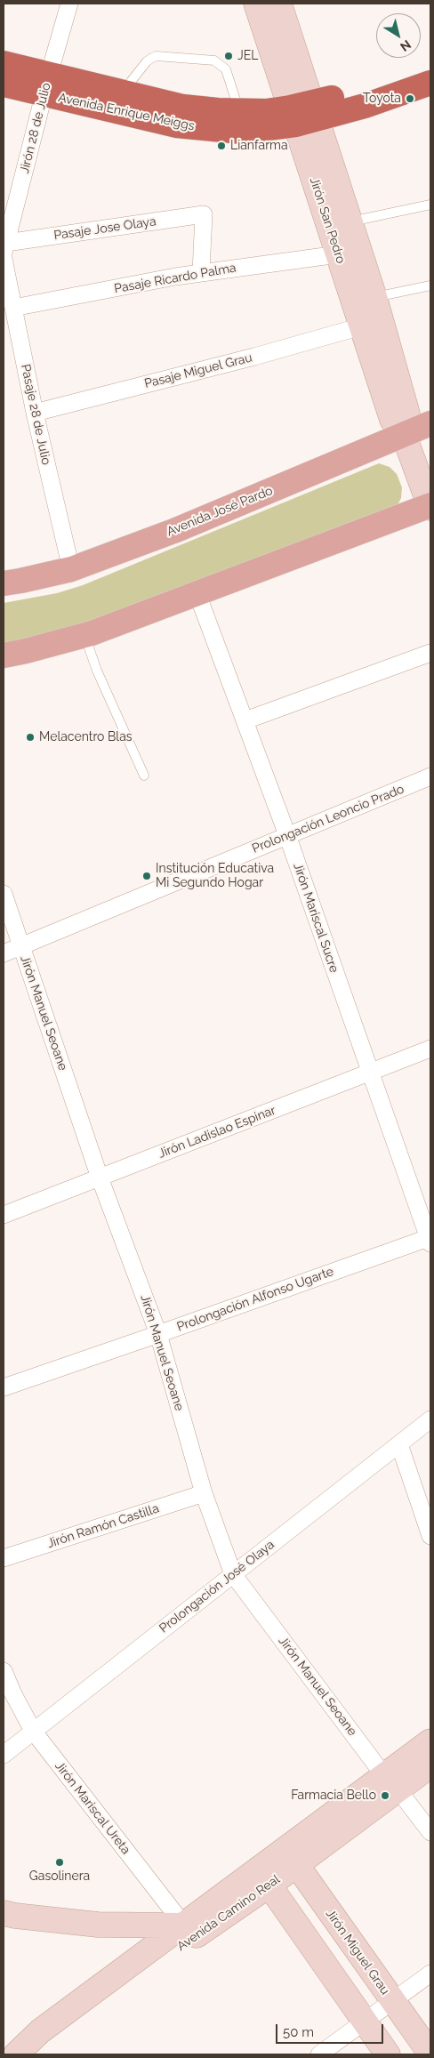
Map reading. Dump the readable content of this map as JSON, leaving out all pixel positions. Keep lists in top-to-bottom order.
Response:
{
  "streets": {
    "highway": ["Avenida Enrique Meiggs"],
    "main road": [
      "Jirón San Pedro",
      "Avenida José Pardo",
      "Avenida Camino Real",
      "Jirón Miguel Grau"
    ],
    "street": [
      "Jirón 28 de Julio",
      "Pasaje Jose Olaya",
      "Pasaje Ricardo Palma",
      "Pasaje Miguel Grau",
      "Pasaje 28 de Julio",
      "Prolongación Leoncio Prado",
      "Jirón Mariscal Sucre",
      "Jirón Manuel Seoane",
      "Jirón Ladislao Espinar",
      "Prolongación Alfonso Ugarte",
      "Jirón Ramón Castilla",
      "Prolongación José Olaya",
      "Jirón Mariscal Ureta"
    ]
  },
  "crossings": [
    ["Avenida Enrique Meiggs", "Jirón 28 de Julio"],
    ["Avenida Enrique Meiggs", "Jirón San Pedro"],
    ["Jirón 28 de Julio", "Pasaje Jose Olaya"],
    ["Jirón 28 de Julio", "Pasaje 28 de Julio"],
    ["Jirón San Pedro", "Pasaje Ricardo Palma"],
    ["Jirón San Pedro", "Pasaje Miguel Grau"],
    ["Jirón San Pedro", "Avenida José Pardo"],
    ["Pasaje Jose Olaya", "Pasaje Ricardo Palma"],
    ["Pasaje Jose Olaya", "Pasaje 28 de Julio"],
    ["Pasaje Ricardo Palma", "Pasaje 28 de Julio"],
    ["Pasaje Miguel Grau", "Pasaje 28 de Julio"],
    ["Pasaje 28 de Julio", "Avenida José Pardo"],
    ["Prolongación Leoncio Prado", "Jirón Mariscal Sucre"],
    ["Prolongación Leoncio Prado", "Jirón Manuel Seoane"],
    ["Jirón Mariscal Sucre", "Jirón Ladislao Espinar"],
    ["Jirón Mariscal Sucre", "Prolongación Alfonso Ugarte"],
    ["Jirón Manuel Seoane", "Jirón Ladislao Espinar"],
    ["Jirón Manuel Seoane", "Prolongación Alfonso Ugarte"],
    ["Jirón Manuel Seoane", "Jirón Ramón Castilla"],
    ["Jirón Manuel Seoane", "Prolongación José Olaya"],
    ["Jirón Manuel Seoane", "Avenida Camino Real"],
    ["Prolongación José Olaya", "Jirón Mariscal Ureta"],
    ["Jirón Mariscal Ureta", "Avenida Camino Real"],
    ["Avenida Camino Real", "Jirón Miguel Grau"]
  ],
  "places": [
    "JEL",
    "Toyota",
    "Lianfarma",
    "Melacentro Blas",
    "Institución Educativa Mi Segundo Hogar",
    "Farmacia Bello",
    "Gasolinera"
  ],
  "scale_bar": "50 m",
  "north": "bottom right"
}
